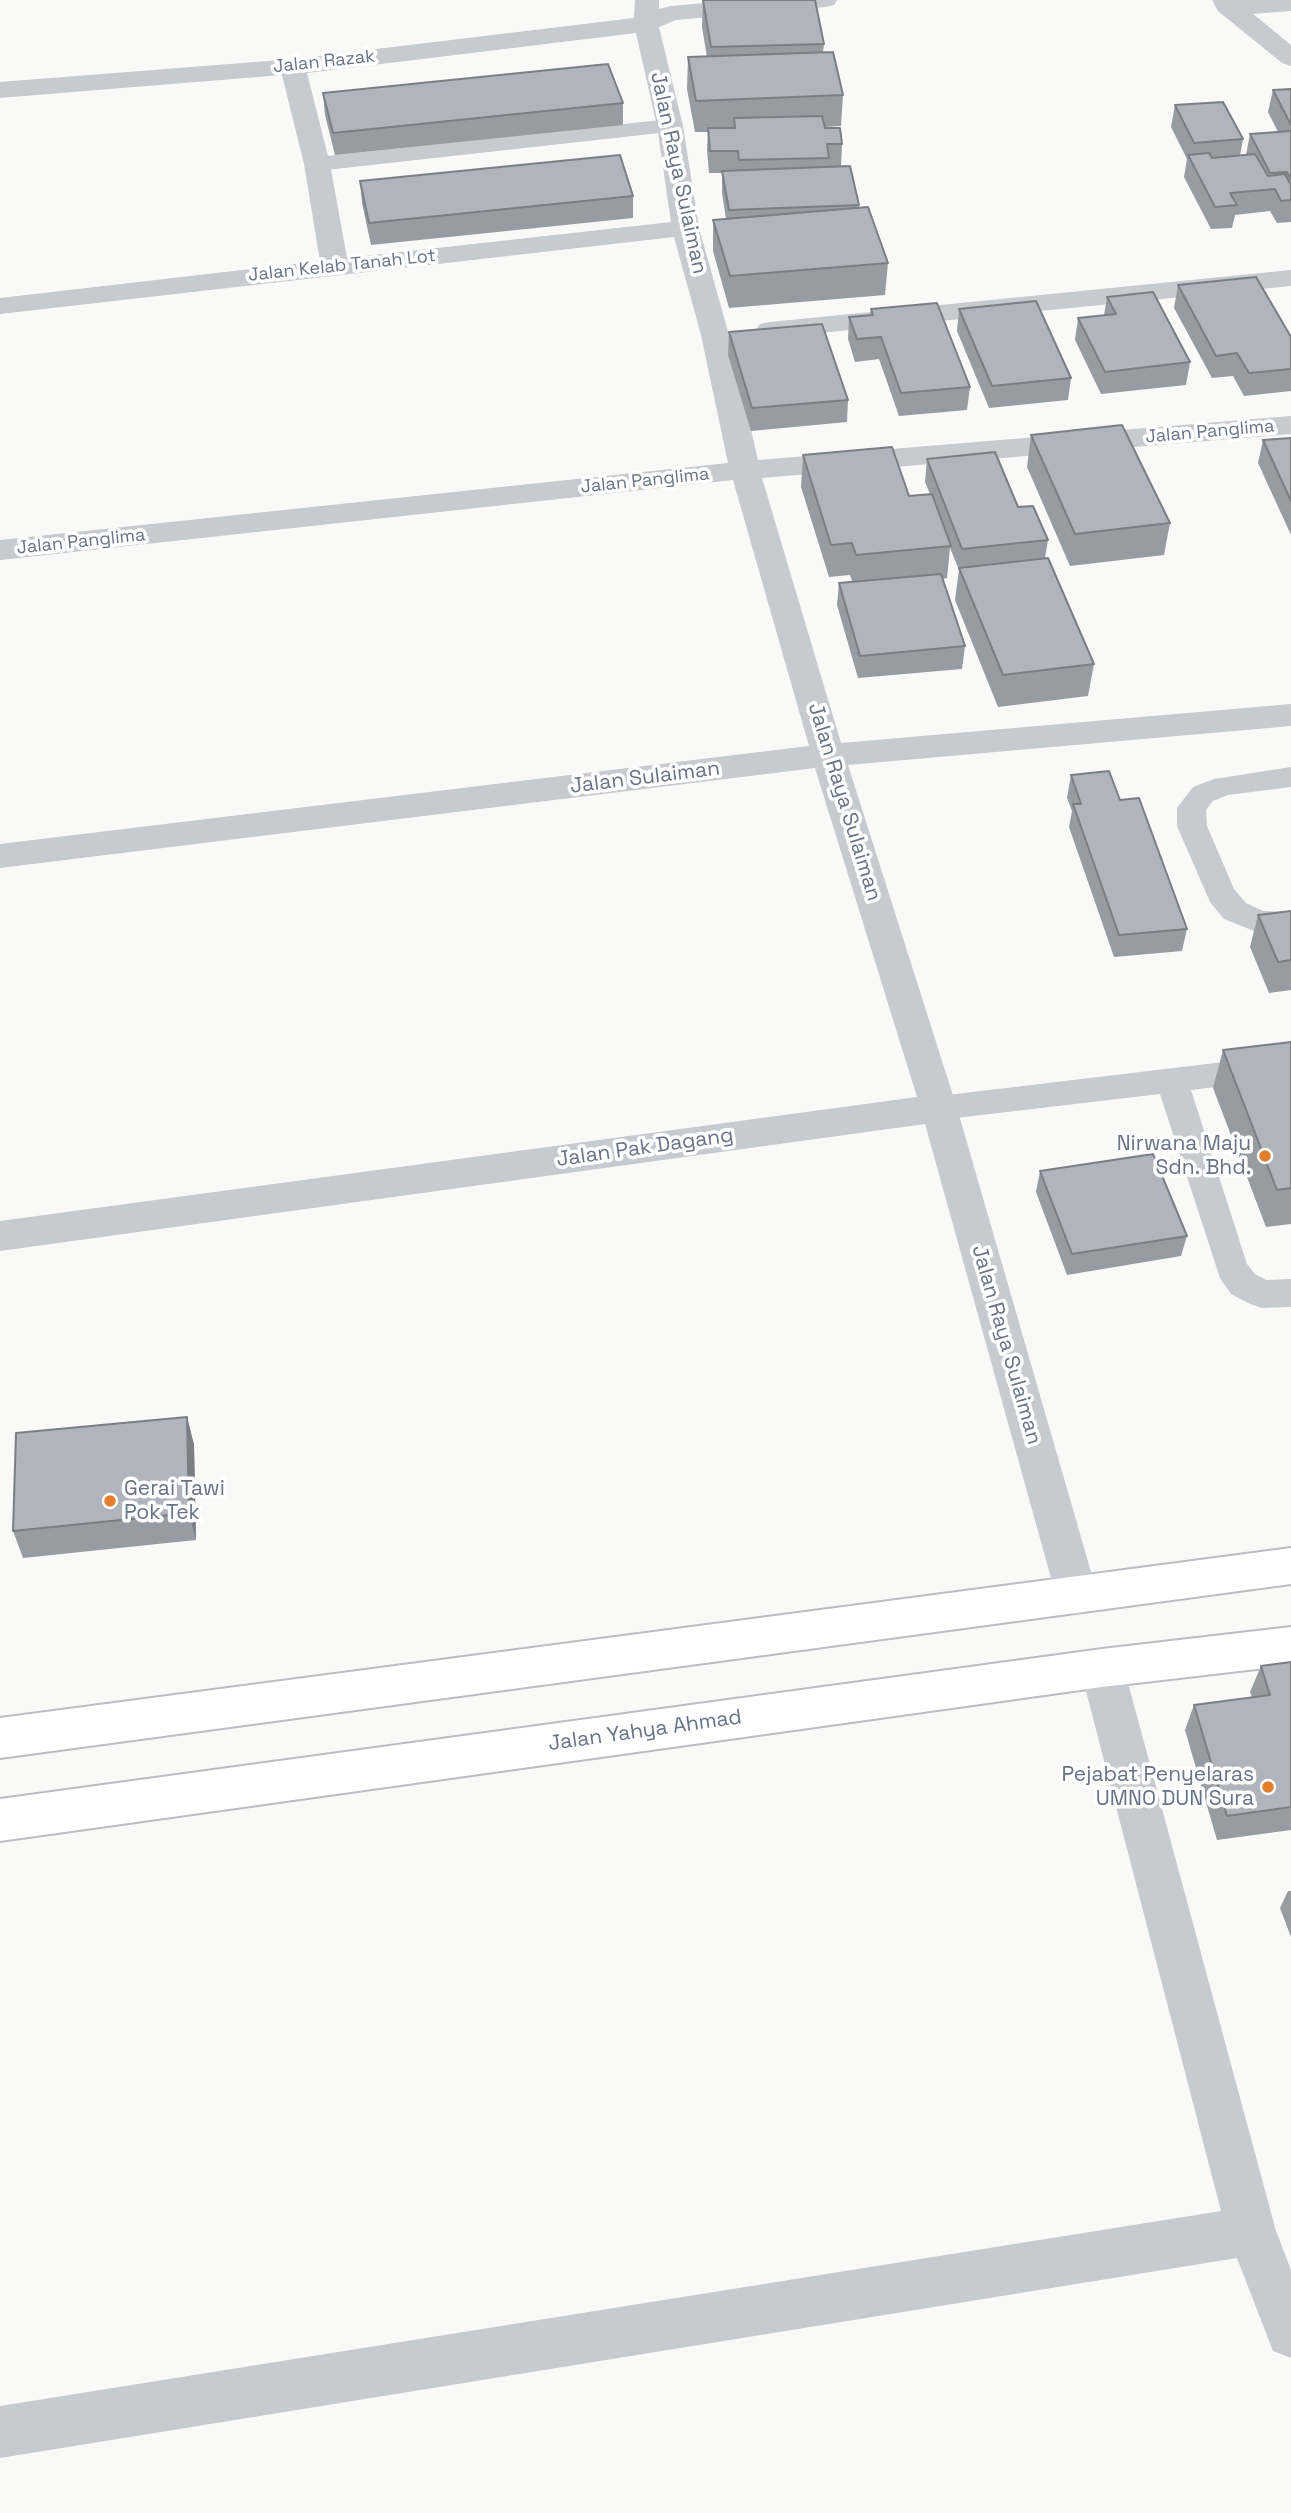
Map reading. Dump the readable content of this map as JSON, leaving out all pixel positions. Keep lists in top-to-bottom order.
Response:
{
  "streets": {
    "main road": ["Jalan Yahya Ahmad"],
    "street": [
      "Jalan Razak",
      "Jalan Raya Sulaiman",
      "Jalan Kelab Tanah Lot",
      "Jalan Panglima",
      "Jalan Sulaiman",
      "Jalan Pak Dagang"
    ]
  },
  "crossings": [
    ["Jalan Razak", "Jalan Raya Sulaiman"],
    ["Jalan Raya Sulaiman", "Jalan Kelab Tanah Lot"],
    ["Jalan Raya Sulaiman", "Jalan Panglima"],
    ["Jalan Raya Sulaiman", "Jalan Sulaiman"],
    ["Jalan Raya Sulaiman", "Jalan Pak Dagang"]
  ],
  "places": ["Nirwana Maju Sdn. Bhd.", "Gerai Tawi Pok Tek", "Pejabat Penyelaras UMNO DUN Sura"]
}
